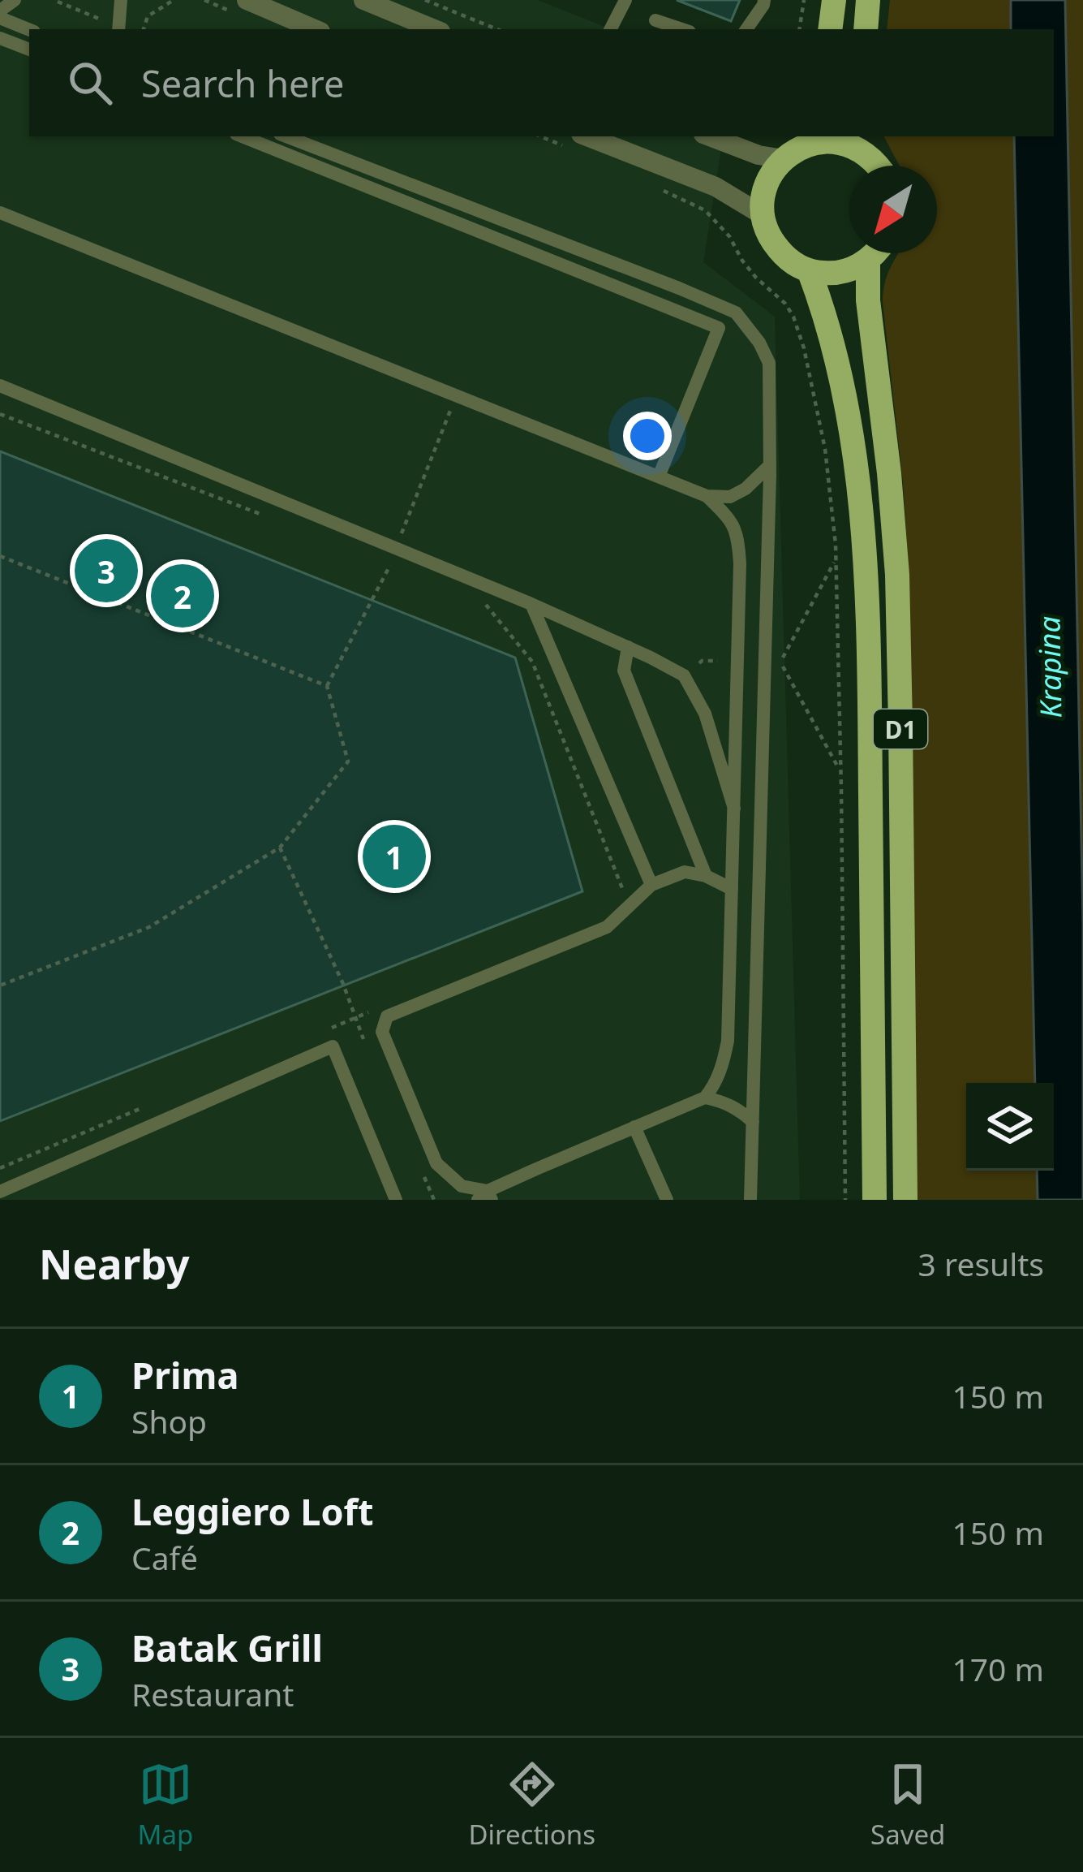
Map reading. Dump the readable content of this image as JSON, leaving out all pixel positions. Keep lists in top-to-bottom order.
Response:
{
  "streets": {
    "main road": ["D1"]
  },
  "water": ["Krapina"],
  "north": "bottom left",
  "page": {
    "search": "Search here",
    "pins": ["3", "2", "1"],
    "heading": ["Nearby", "3 results"],
    "list": [
      {
        "mark": "1",
        "name": "Prima",
        "note": "Shop",
        "value": "150 m"
      },
      {
        "mark": "2",
        "name": "Leggiero Loft",
        "note": "Café",
        "value": "150 m"
      },
      {
        "mark": "3",
        "name": "Batak Grill",
        "note": "Restaurant",
        "value": "170 m"
      }
    ],
    "nav": ["Map", "Directions", "Saved"]
  }
}
